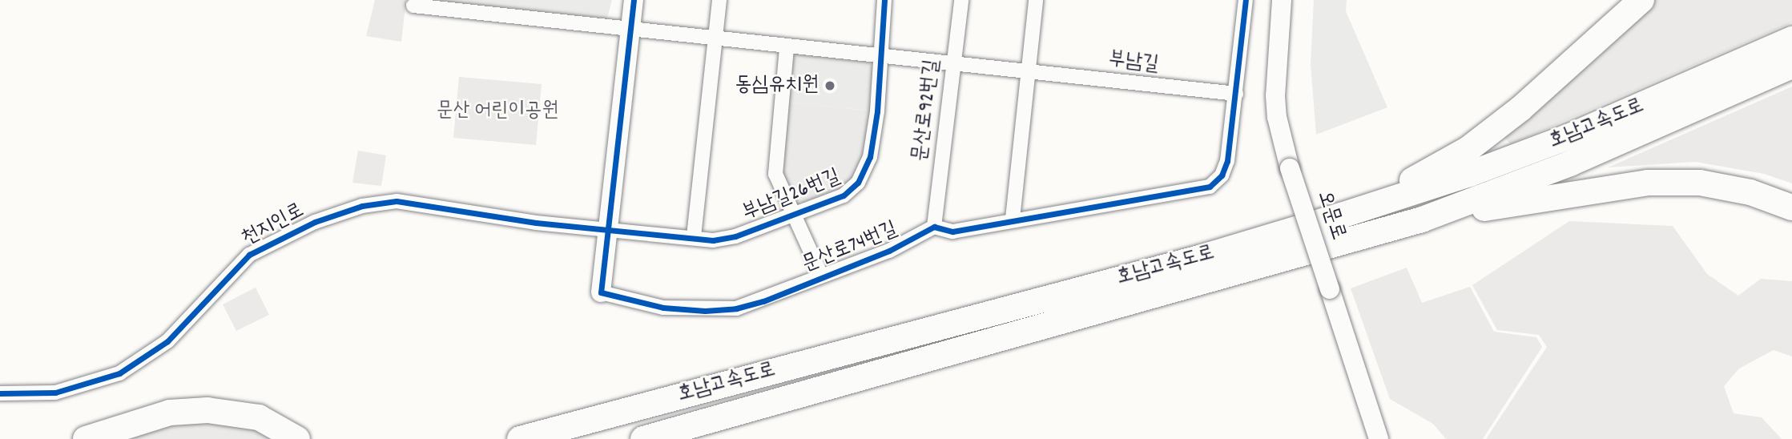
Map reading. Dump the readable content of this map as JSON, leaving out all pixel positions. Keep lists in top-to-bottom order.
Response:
{
  "streets": {
    "highway": ["호남고속도로"],
    "main road": ["오문로", "문산로74번길"],
    "street": [
      "부남길",
      "문산로92번길",
      "부남길26번길",
      "천지인로"
    ]
  },
  "crossings": [
    ["부남길", "문산로92번길"],
    ["부남길", "부남길26번길"],
    ["부남길", "문산로74번길"],
    ["문산로92번길", "문산로74번길"],
    ["부남길26번길", "천지인로"],
    ["부남길26번길", "문산로74번길"],
    ["천지인로", "문산로74번길"]
  ],
  "parks": ["문산 어린이공원"],
  "places": ["동심유치원"]
}
